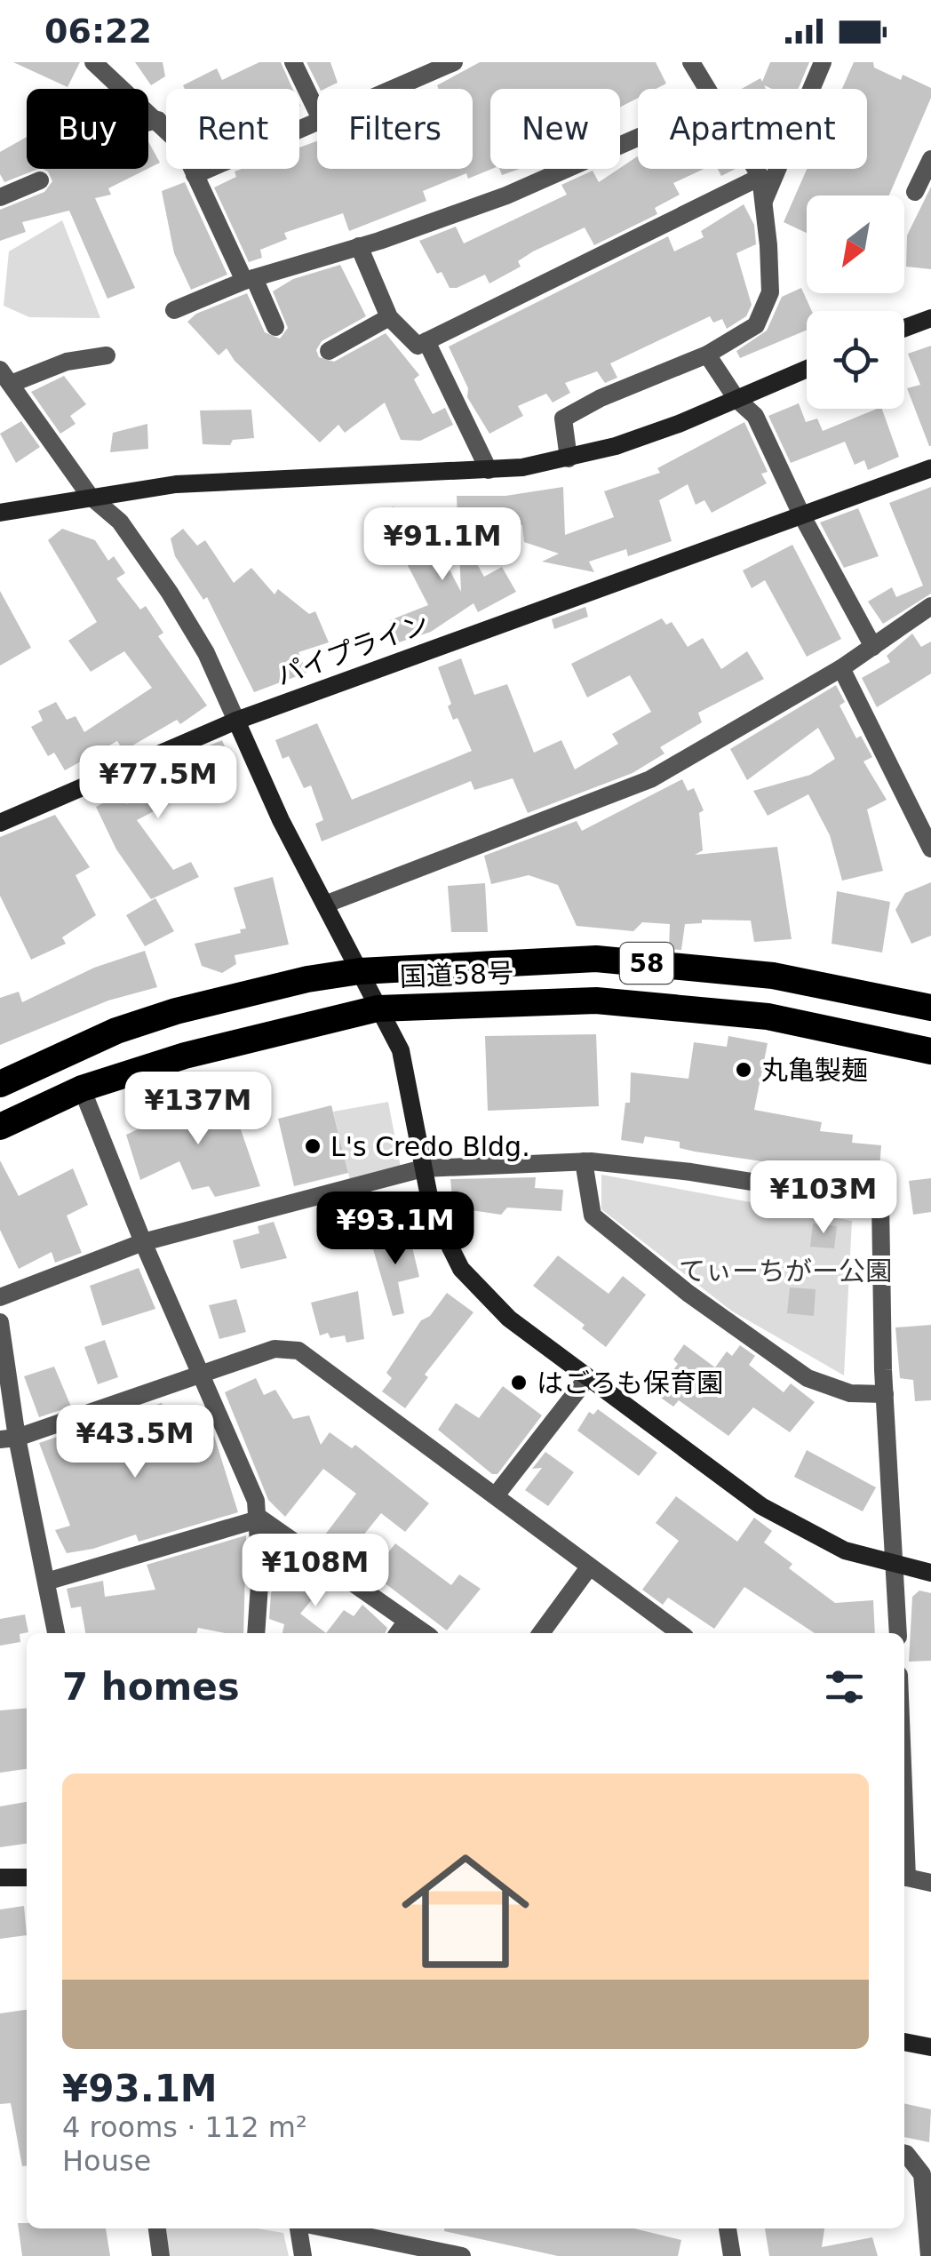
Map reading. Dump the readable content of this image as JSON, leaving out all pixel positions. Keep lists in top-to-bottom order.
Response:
{
  "streets": {
    "highway": ["58", "国道58号"],
    "street": ["パイプライン"]
  },
  "parks": ["てぃーちがー公園"],
  "places": ["丸亀製麺", "L's Credo Bldg.", "はごろも保育園"],
  "north": "bottom left",
  "page": {
    "status": "06:22",
    "chip": [
      "Buy",
      "Rent",
      "Filters",
      "New",
      "Apartment"
    ],
    "price": [
      "¥91.1M",
      "¥77.5M",
      "¥137M",
      "¥103M",
      "¥93.1M",
      "¥43.5M",
      "¥108M"
    ],
    "heading": "7 homes",
    "list": [
      {
        "name": "¥93.1M",
        "note": "4 rooms · 112 m² · House"
      }
    ]
  }
}
